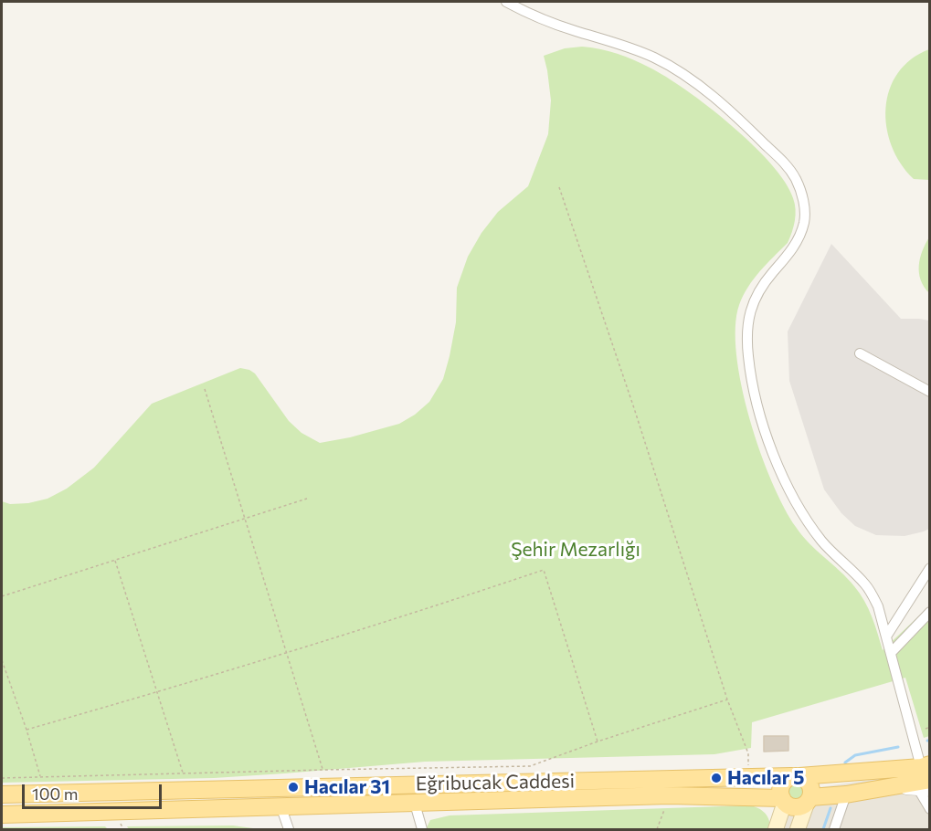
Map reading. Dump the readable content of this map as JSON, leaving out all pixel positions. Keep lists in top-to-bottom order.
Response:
{
  "streets": {
    "main road": ["Eğribucak Caddesi"]
  },
  "parks": ["Şehir Mezarlığı"],
  "places": ["Hacılar 5", "Hacılar 31"],
  "scale_bar": "100 m"
}
